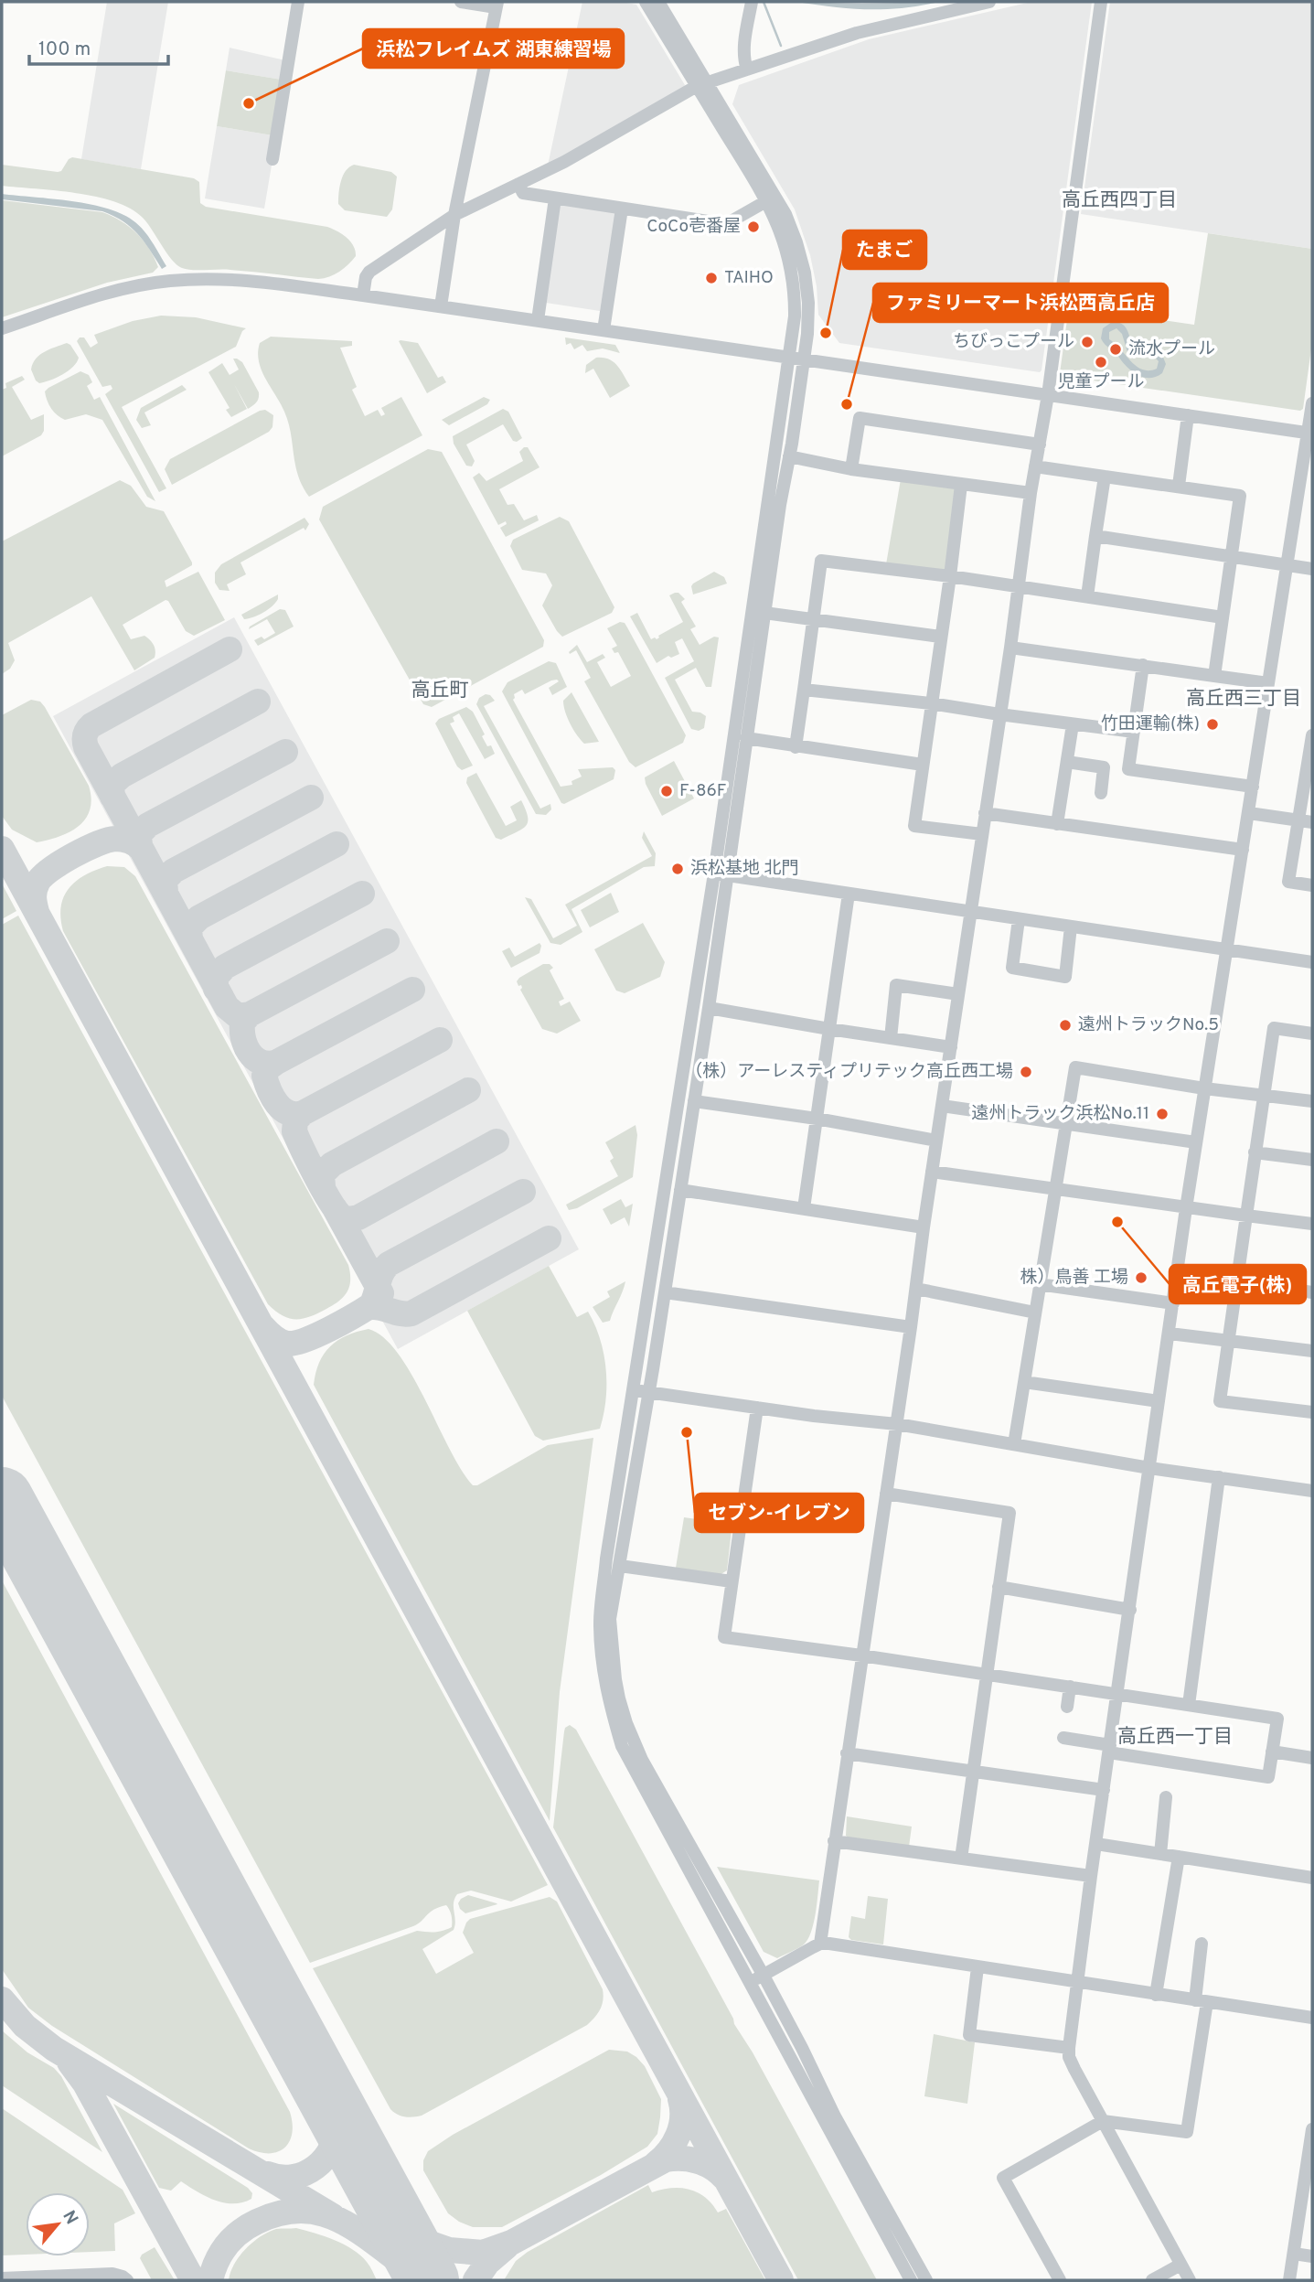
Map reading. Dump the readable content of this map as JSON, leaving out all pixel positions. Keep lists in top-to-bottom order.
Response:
{
  "districts": [
    "高丘西四丁目",
    "高丘町",
    "高丘西三丁目",
    "高丘西一丁目"
  ],
  "places": [
    "浜松フレイムズ 湖東練習場",
    "CoCo壱番屋",
    "TAIHO",
    "たまご",
    "ちびっこプール",
    "流水プール",
    "児童プール",
    "ファミリーマート浜松西高丘店",
    "竹田運輸(株)",
    "F-86F",
    "浜松基地 北門",
    "遠州トラックNo.5",
    "（株）アーレスティプリテック高丘西工場",
    "遠州トラック浜松No.11",
    "高丘電子(株)",
    "株）鳥善 工場",
    "セブン-イレブン"
  ],
  "scale_bar": "100 m",
  "north": "top right"
}
